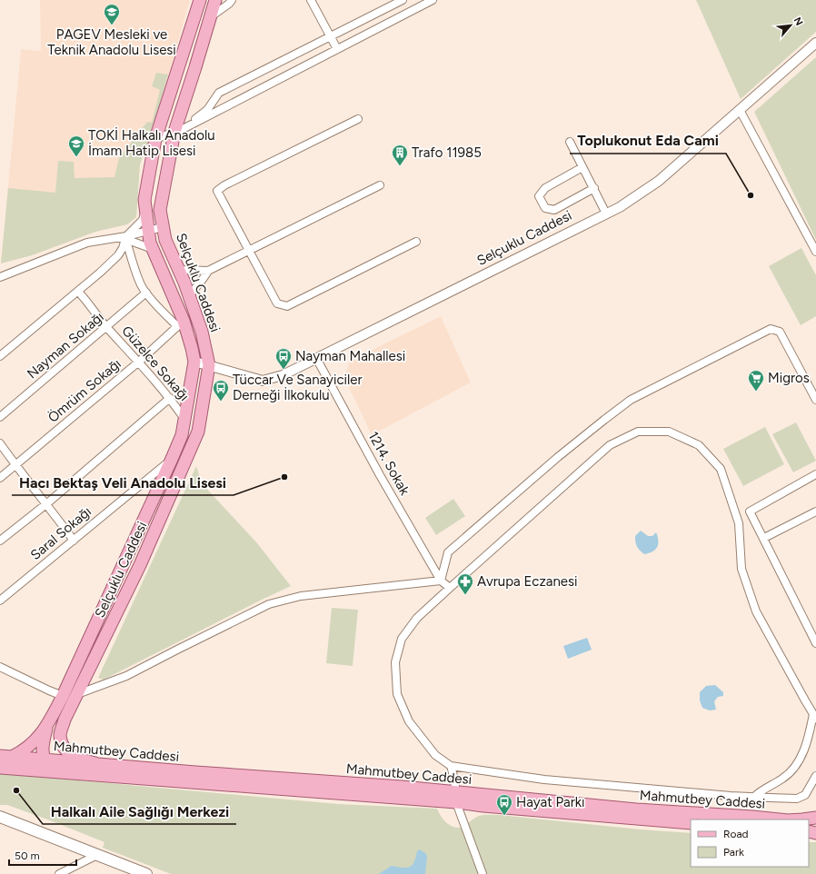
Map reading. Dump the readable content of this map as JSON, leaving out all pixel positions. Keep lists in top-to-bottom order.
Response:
{
  "streets": {
    "main road": ["Selçuklu Caddesi", "Mahmutbey Caddesi"],
    "street": [
      "Nayman Sokağı",
      "Güzelce Sokağı",
      "Ömrüm Sokağı",
      "1214. Sokak",
      "Saral Sokağı"
    ]
  },
  "crossings": [
    ["Selçuklu Caddesi", "Güzelce Sokağı"],
    ["Selçuklu Caddesi", "Ömrüm Sokağı"],
    ["Selçuklu Caddesi", "1214. Sokak"],
    ["Selçuklu Caddesi", "Saral Sokağı"],
    ["Selçuklu Caddesi", "Mahmutbey Caddesi"],
    ["Nayman Sokağı", "Güzelce Sokağı"],
    ["Güzelce Sokağı", "Ömrüm Sokağı"]
  ],
  "places": {
    "school or university": ["PAGEV Mesleki ve Teknik Anadolu Lisesi", "TOKİ Halkalı Anadolu İmam Hatip Lisesi"],
    "building": ["Trafo 11985"],
    "other": ["Toplukonut Eda Cami", "Hacı Bektaş Veli Anadolu Lisesi", "Halkalı Aile Sağlığı Merkezi"],
    "bus stop": ["Nayman Mahallesi", "Tüccar Ve Sanayiciler Derneği İlkokulu", "Hayat Parkı"],
    "supermarket": ["Migros"],
    "pharmacy": ["Avrupa Eczanesi"]
  },
  "legend": ["Road", "Park"],
  "scale_bar": "50 m",
  "north": "top right"
}
